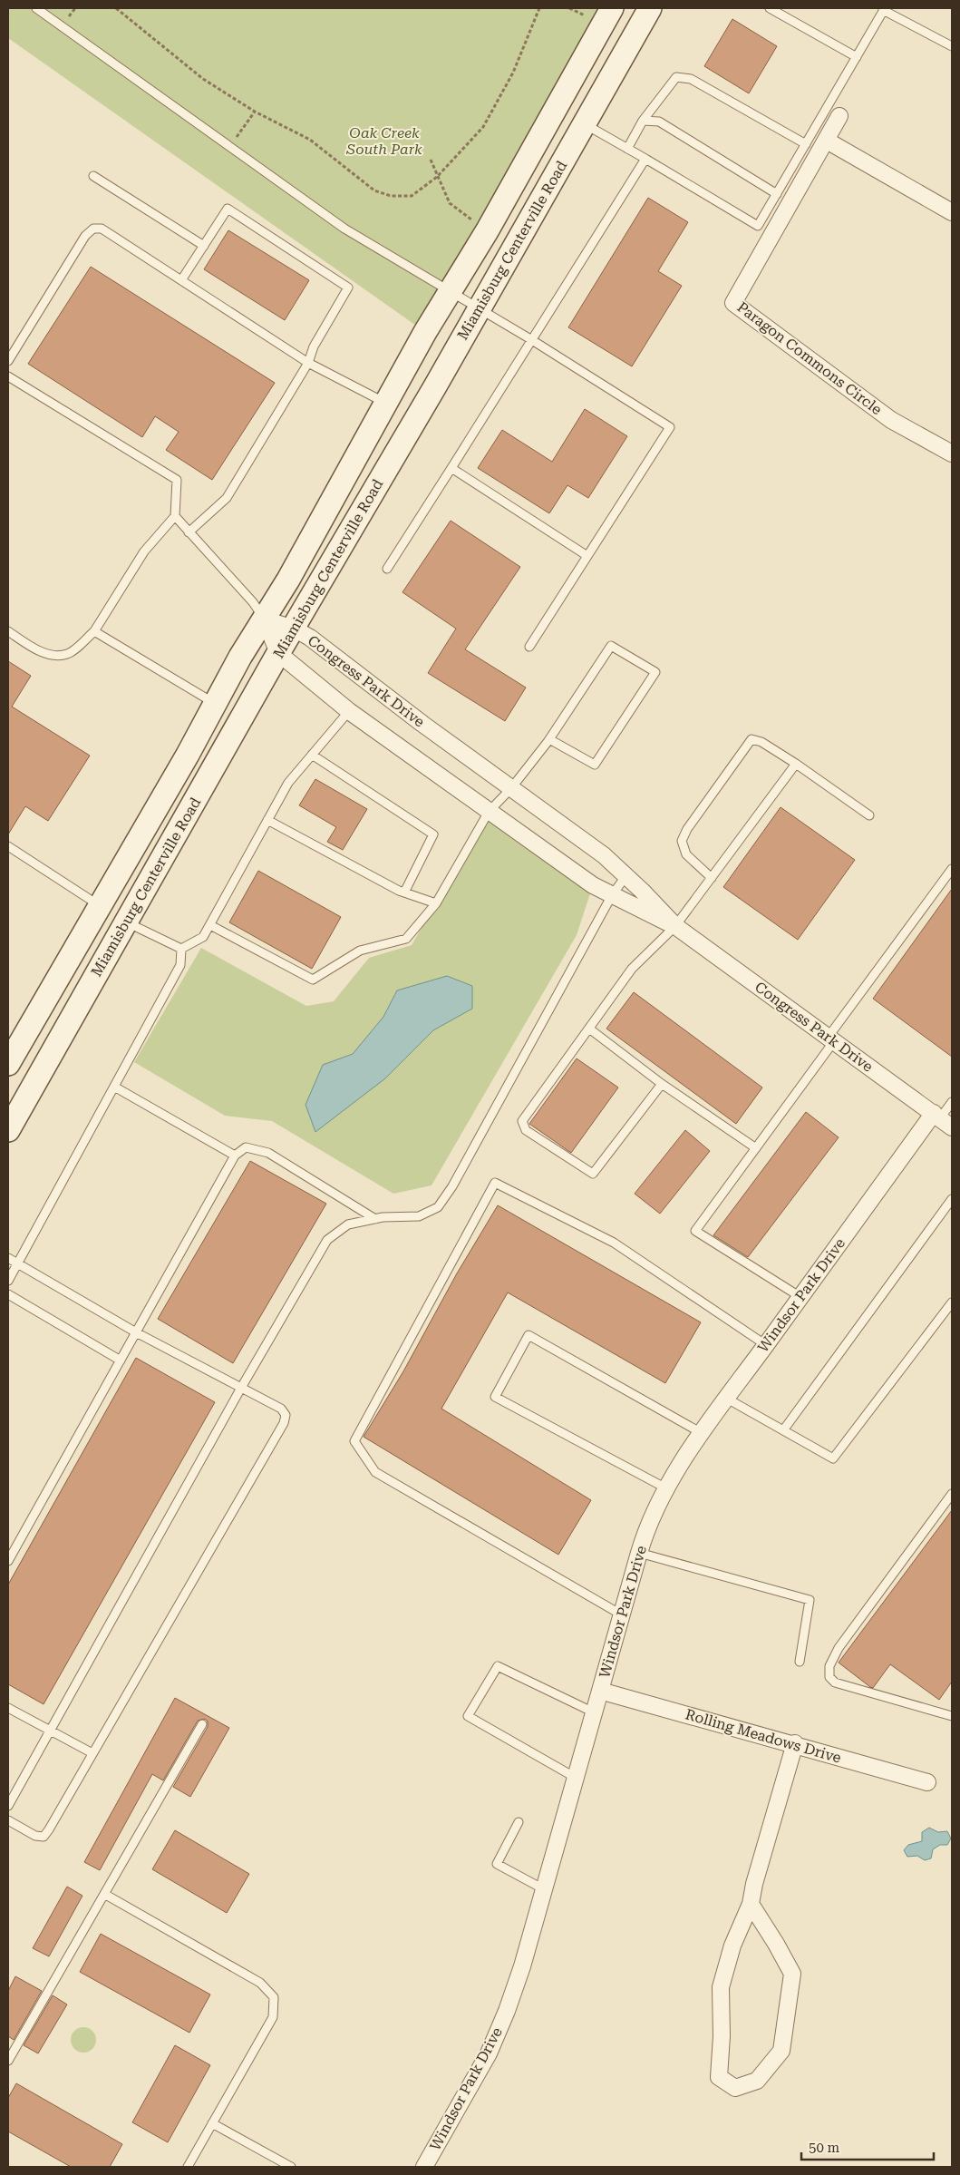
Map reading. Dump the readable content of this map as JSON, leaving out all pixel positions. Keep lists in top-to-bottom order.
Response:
{
  "streets": {
    "main road": ["Miamisburg Centerville Road"],
    "street": [
      "Paragon Commons Circle",
      "Congress Park Drive",
      "Windsor Park Drive",
      "Rolling Meadows Drive"
    ]
  },
  "crossings": [
    ["Miamisburg Centerville Road", "Congress Park Drive"],
    ["Congress Park Drive", "Windsor Park Drive"],
    ["Windsor Park Drive", "Rolling Meadows Drive"]
  ],
  "parks": ["Oak Creek South Park"],
  "scale_bar": "50 m"
}
